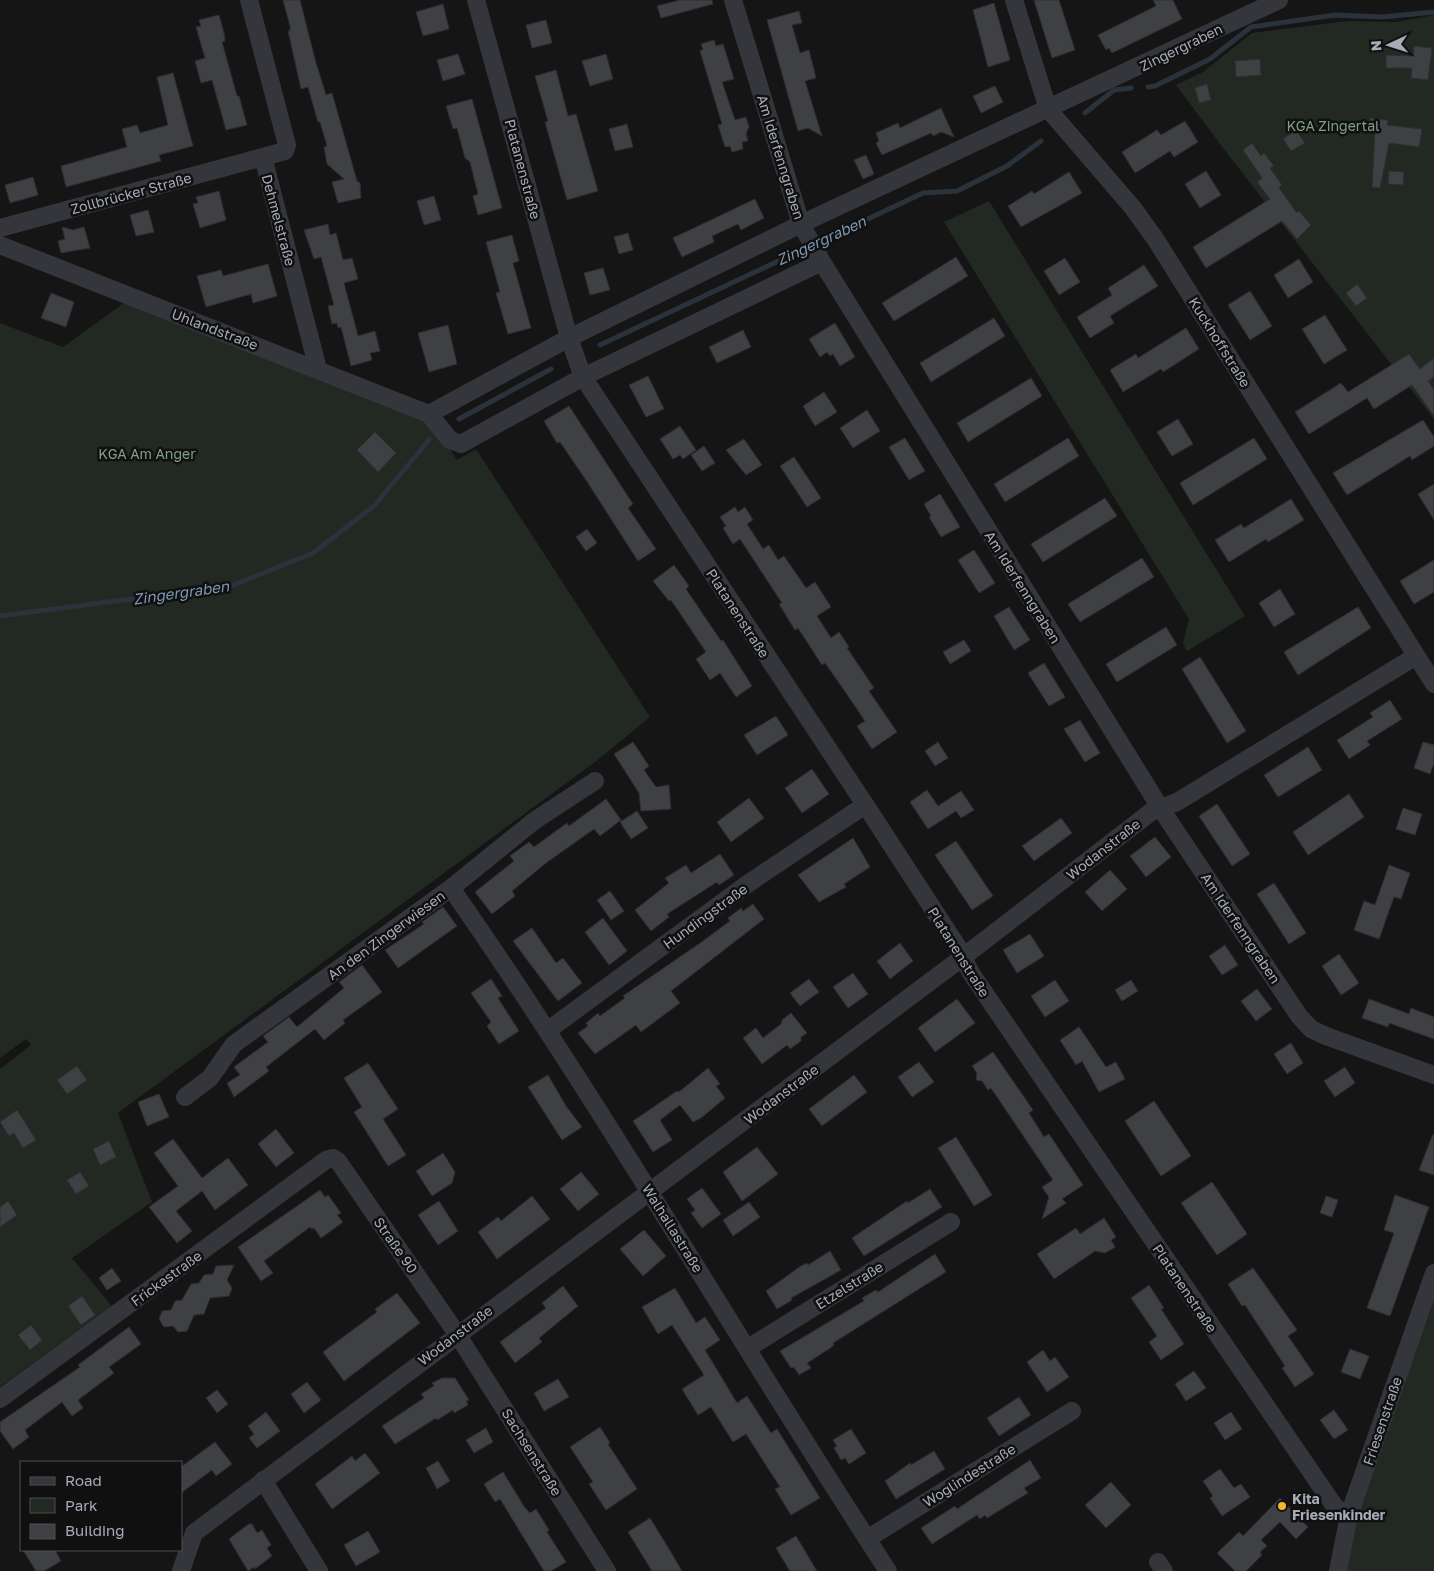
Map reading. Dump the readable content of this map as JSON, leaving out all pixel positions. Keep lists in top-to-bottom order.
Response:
{
  "streets": {
    "street": [
      "Zingergraben",
      "Am Iderfenngraben",
      "Platanenstraße",
      "Zollbrücker Straße",
      "Dehmelstraße",
      "Uhlandstraße",
      "Kuckhoffstraße",
      "Wodanstraße",
      "Hundingstraße",
      "An den Zingerwiesen",
      "Walhallastraße",
      "Straße 90",
      "Frickastraße",
      "Etzelstraße",
      "Friesenstraße",
      "Sachsenstraße",
      "Woglindestraße"
    ]
  },
  "crossings": [
    ["Zingergraben", "Am Iderfenngraben"],
    ["Zingergraben", "Platanenstraße"],
    ["Zingergraben", "Uhlandstraße"],
    ["Zingergraben", "Kuckhoffstraße"],
    ["Am Iderfenngraben", "Wodanstraße"],
    ["Platanenstraße", "Wodanstraße"],
    ["Platanenstraße", "Hundingstraße"],
    ["Platanenstraße", "Friesenstraße"],
    ["Zollbrücker Straße", "Dehmelstraße"],
    ["Dehmelstraße", "Uhlandstraße"],
    ["Kuckhoffstraße", "Wodanstraße"],
    ["Wodanstraße", "Walhallastraße"],
    ["Wodanstraße", "Straße 90"],
    ["Wodanstraße", "Sachsenstraße"],
    ["Hundingstraße", "Walhallastraße"],
    ["An den Zingerwiesen", "Walhallastraße"],
    ["Walhallastraße", "Etzelstraße"],
    ["Walhallastraße", "Woglindestraße"],
    ["Straße 90", "Frickastraße"],
    ["Straße 90", "Sachsenstraße"]
  ],
  "water": ["Zingergraben"],
  "parks": ["KGA Zingertal", "KGA Am Anger"],
  "places": ["Kita Friesenkinder"],
  "legend": ["Road", "Park", "Building"],
  "north": "left"
}
